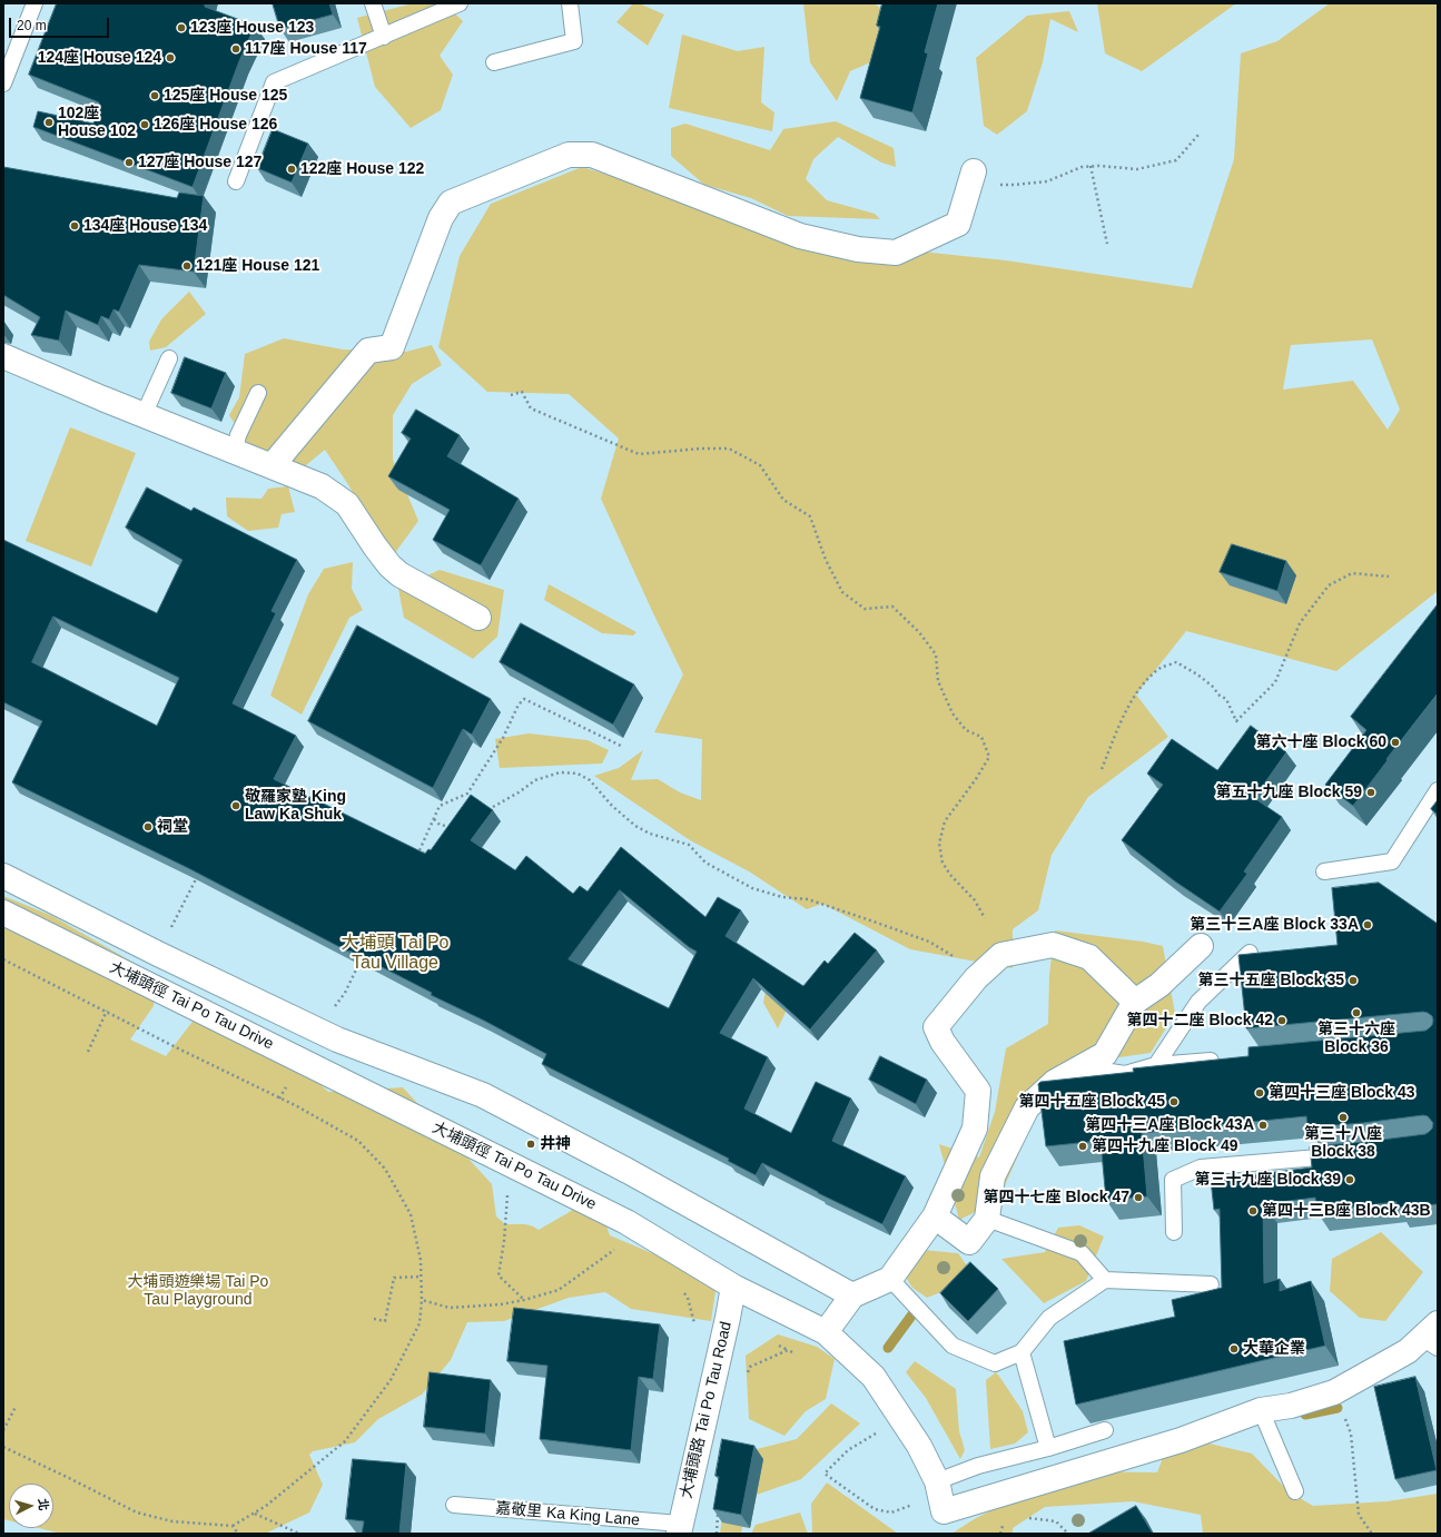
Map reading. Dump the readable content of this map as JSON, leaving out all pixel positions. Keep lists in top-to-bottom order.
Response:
{
  "streets": {
    "street": ["大埔頭徑 Tai Po Tau Drive", "大埔頭路 Tai Po Tau Road"],
    "lane": ["嘉敬里 Ka King Lane"]
  },
  "crossings": [
    ["大埔頭徑 Tai Po Tau Drive", "大埔頭路 Tai Po Tau Road"],
    ["大埔頭路 Tai Po Tau Road", "嘉敬里 Ka King Lane"]
  ],
  "districts": ["大埔頭 Tai Po Tau Village"],
  "parks": ["大埔頭遊樂場 Tai Po Tau Playground"],
  "places": [
    "123座 House 123",
    "117座 House 117",
    "124座 House 124",
    "125座 House 125",
    "102座 House 102",
    "126座 House 126",
    "127座 House 127",
    "122座 House 122",
    "134座 House 134",
    "121座 House 121",
    "第六十座 Block 60",
    "第五十九座 Block 59",
    "敬羅家塾 King Law Ka Shuk",
    "祠堂",
    "第三十三A座 Block 33A",
    "第三十五座 Block 35",
    "第三十六座 Block 36",
    "第四十二座 Block 42",
    "第四十三座 Block 43",
    "第四十五座 Block 45",
    "第三十八座 Block 38",
    "第四十三A座 Block 43A",
    "井神",
    "第四十九座 Block 49",
    "第三十九座 Block 39",
    "第四十七座 Block 47",
    "第四十三B座 Block 43B",
    "大華企業"
  ],
  "scale_bar": "20 m",
  "north": "right"
}
